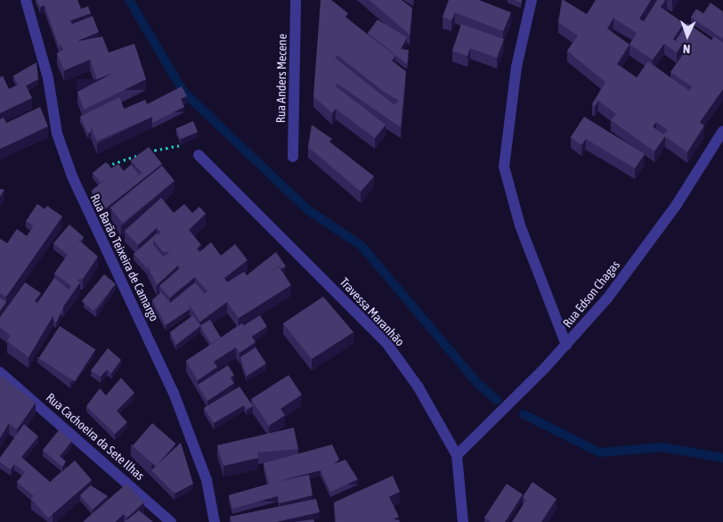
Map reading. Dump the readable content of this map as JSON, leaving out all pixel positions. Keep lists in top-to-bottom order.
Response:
{
  "streets": {
    "street": [
      "Rua Anders Mecene",
      "Rua Barão Teixeira de Camargo",
      "Rua Edson Chagas",
      "Travessa Maranhão",
      "Rua Cachoeira da Sete Ilhas"
    ]
  },
  "crossings": [
    ["Rua Edson Chagas", "Travessa Maranhão"]
  ],
  "north": "bottom"
}
